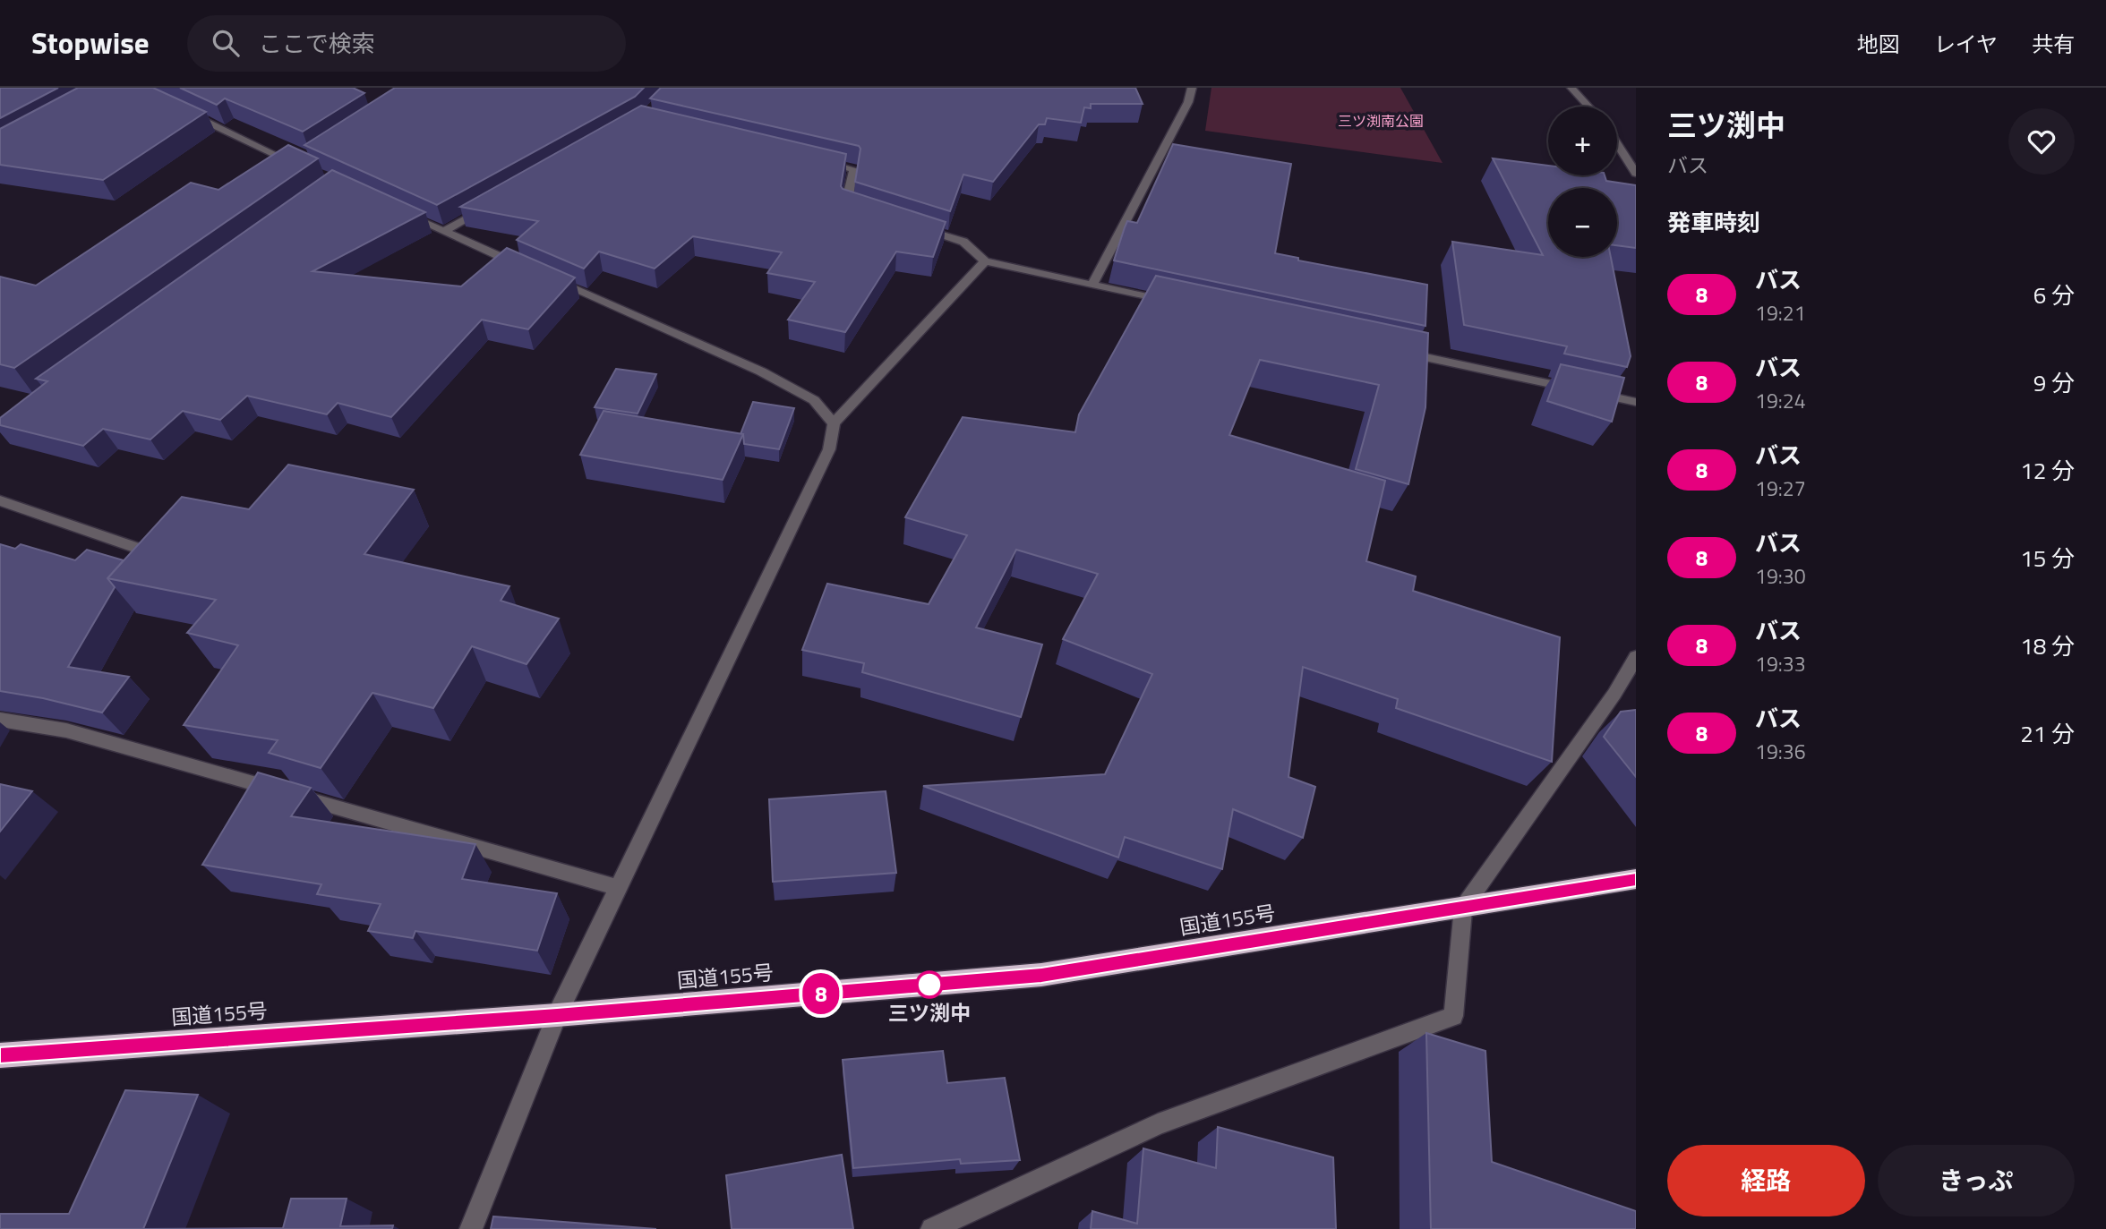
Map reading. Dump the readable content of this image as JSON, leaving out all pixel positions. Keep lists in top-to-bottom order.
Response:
{
  "streets": {
    "highway": ["国道155号"]
  },
  "parks": ["三ツ渕南公園"],
  "places": ["三ツ渕中"],
  "lines": ["bus line 8"],
  "page": {
    "header": "Stopwise",
    "search": "ここで検索",
    "nav": ["地図", "レイヤ", "共有"],
    "on_map": "8",
    "heading": [
      ["三ツ渕中", "バス"],
      "発車時刻"
    ],
    "map_buttons": ["+", "−"],
    "list": [
      {
        "mark": "8",
        "name": "バス",
        "note": "19:21",
        "value": "6 分"
      },
      {
        "mark": "8",
        "name": "バス",
        "note": "19:24",
        "value": "9 分"
      },
      {
        "mark": "8",
        "name": "バス",
        "note": "19:27",
        "value": "12 分"
      },
      {
        "mark": "8",
        "name": "バス",
        "note": "19:30",
        "value": "15 分"
      },
      {
        "mark": "8",
        "name": "バス",
        "note": "19:33",
        "value": "18 分"
      },
      {
        "mark": "8",
        "name": "バス",
        "note": "19:36",
        "value": "21 分"
      }
    ],
    "buttons": ["経路", "きっぷ"]
  }
}
